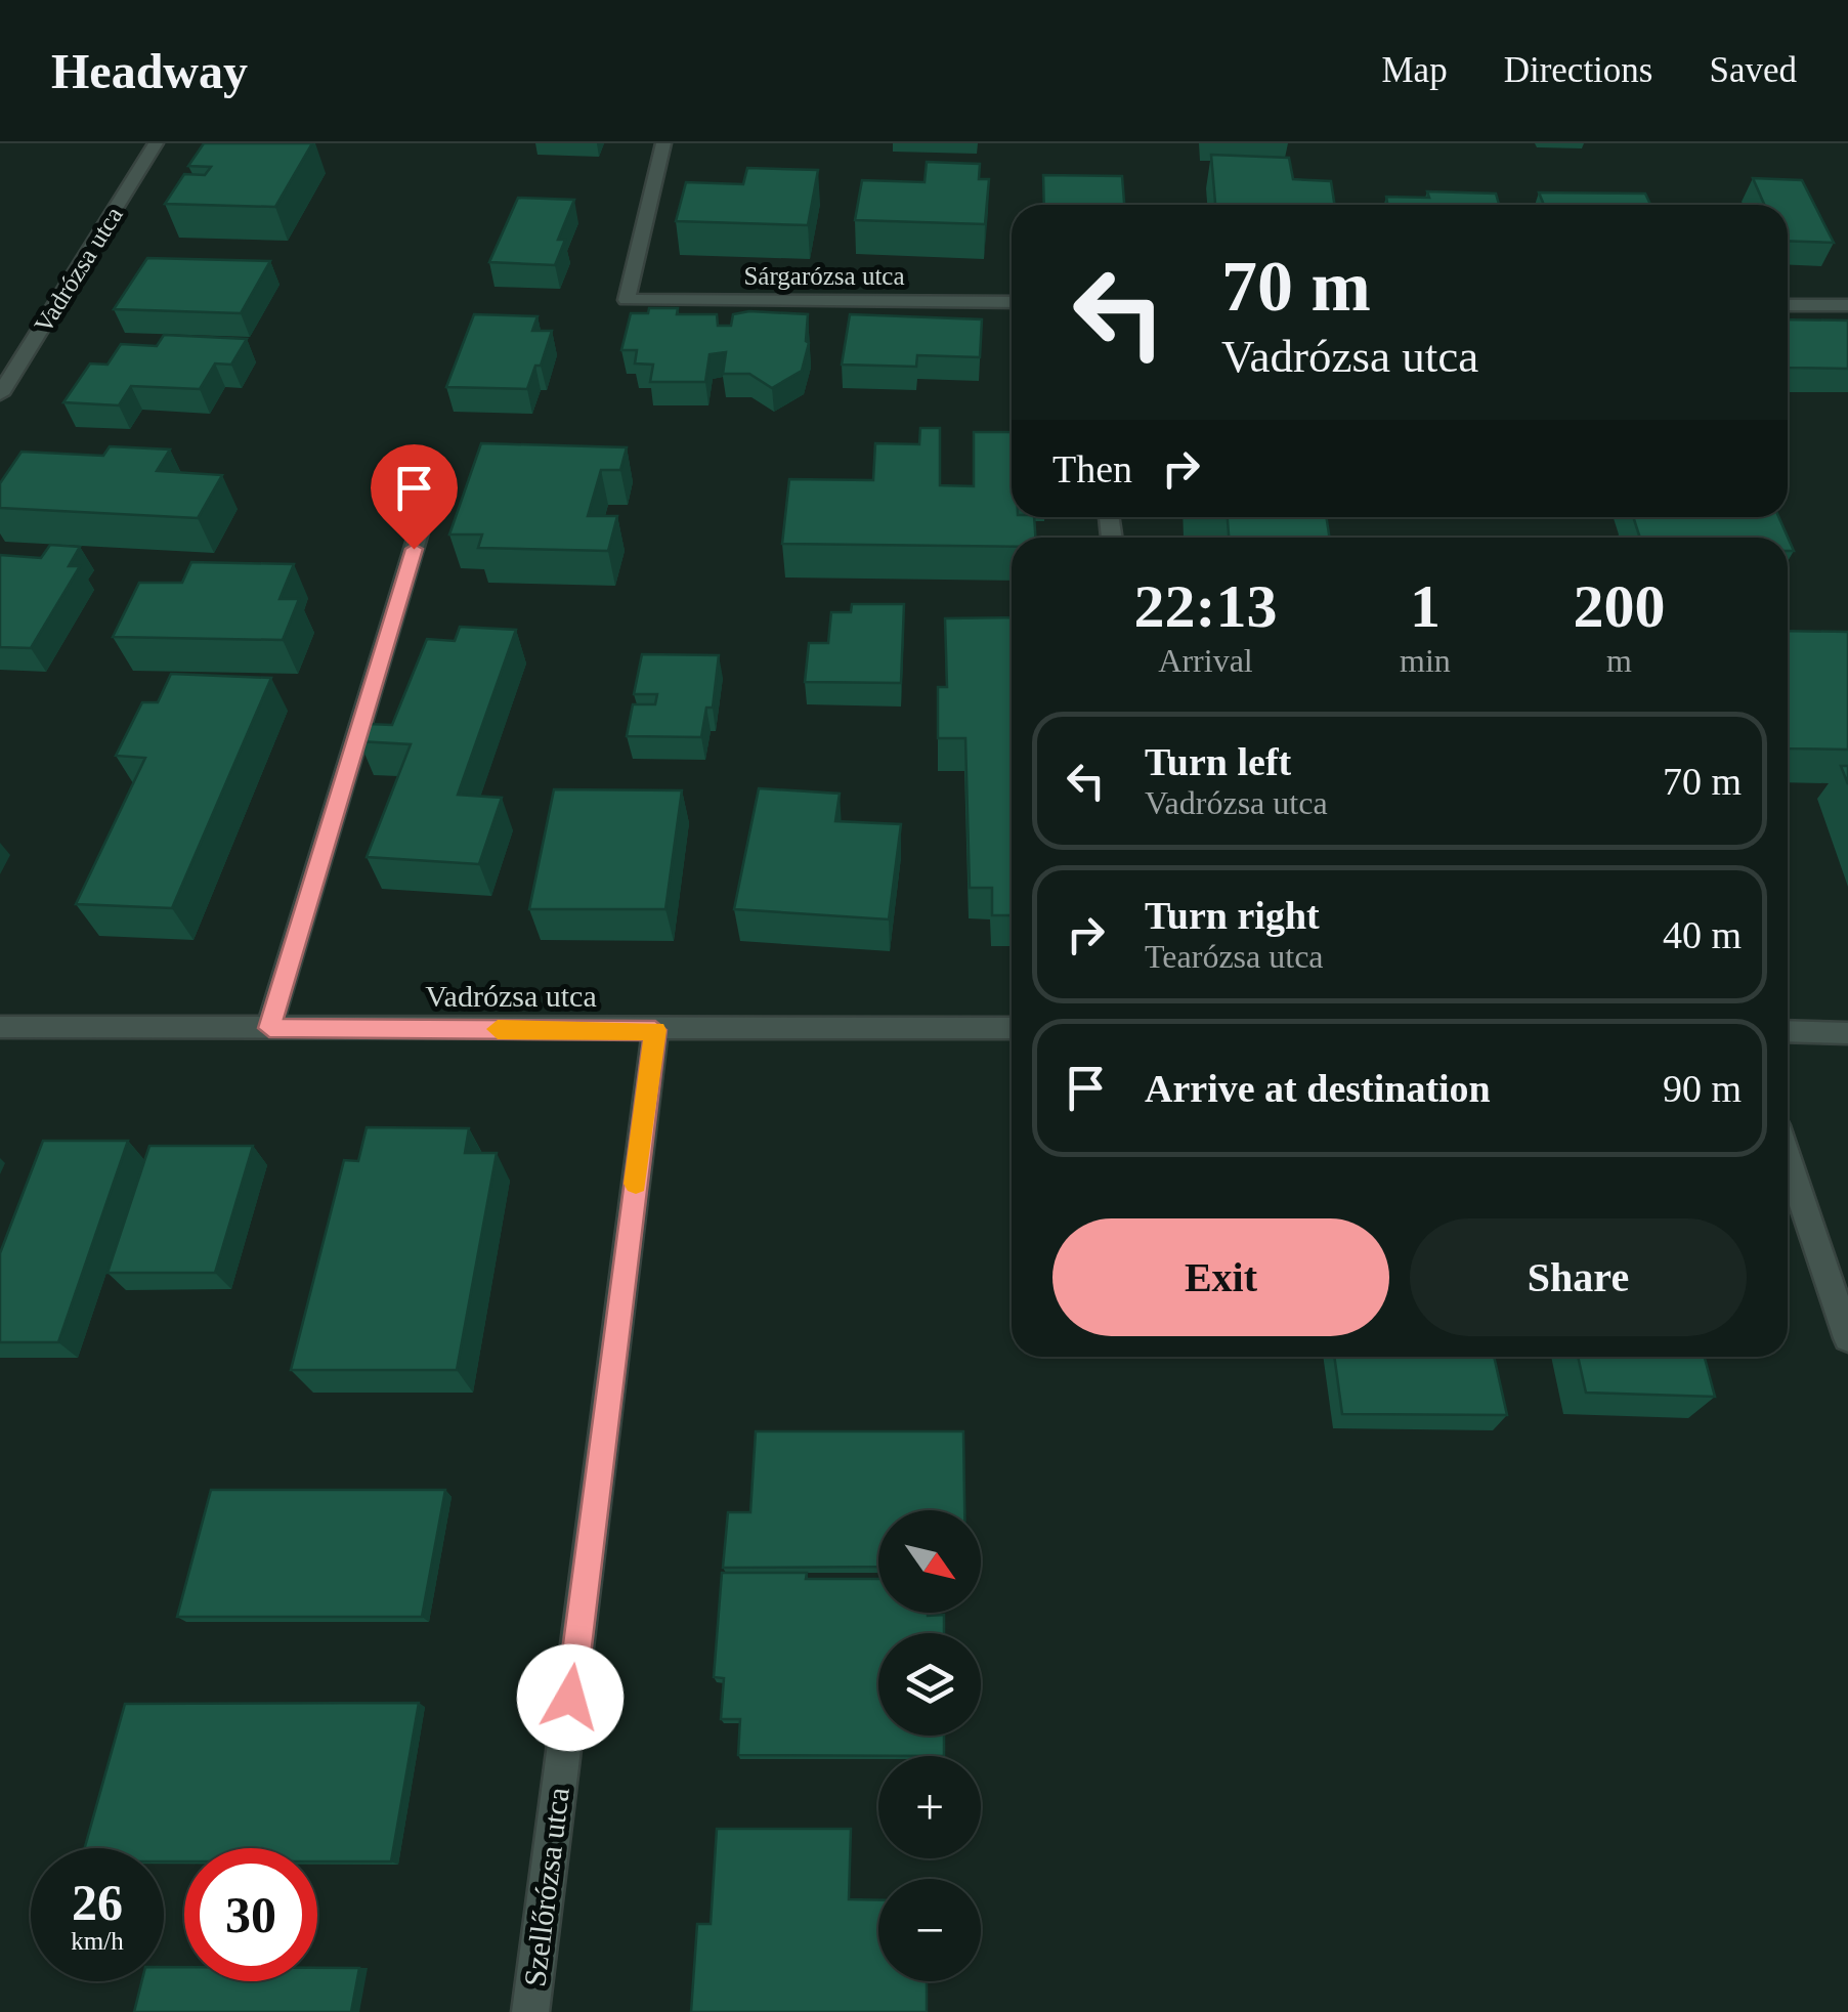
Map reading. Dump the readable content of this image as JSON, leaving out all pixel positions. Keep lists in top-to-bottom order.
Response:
{
  "streets": {
    "street": ["Vadrózsa utca", "Sárgarózsa utca", "Szellőrózsa utca"]
  },
  "crossings": [
    ["Vadrózsa utca", "Szellőrózsa utca"]
  ],
  "north": "bottom right",
  "page": {
    "header": "Headway",
    "nav": ["Map", "Directions", "Saved"],
    "turn": ["70 m", "Vadrózsa utca"],
    "then": "Then",
    "eta": [
      "22:13",
      "Arrival",
      "1",
      "min",
      "200",
      "m"
    ],
    "list": [
      {
        "name": "Turn left",
        "note": "Vadrózsa utca",
        "value": "70 m"
      },
      {
        "name": "Turn right",
        "note": "Tearózsa utca",
        "value": "40 m"
      },
      {
        "name": "Arrive at destination",
        "value": "90 m"
      }
    ],
    "buttons": ["Exit", "Share"],
    "map_buttons": ["+", "−"],
    "speed": "26 km/h",
    "limit": "30"
  }
}
